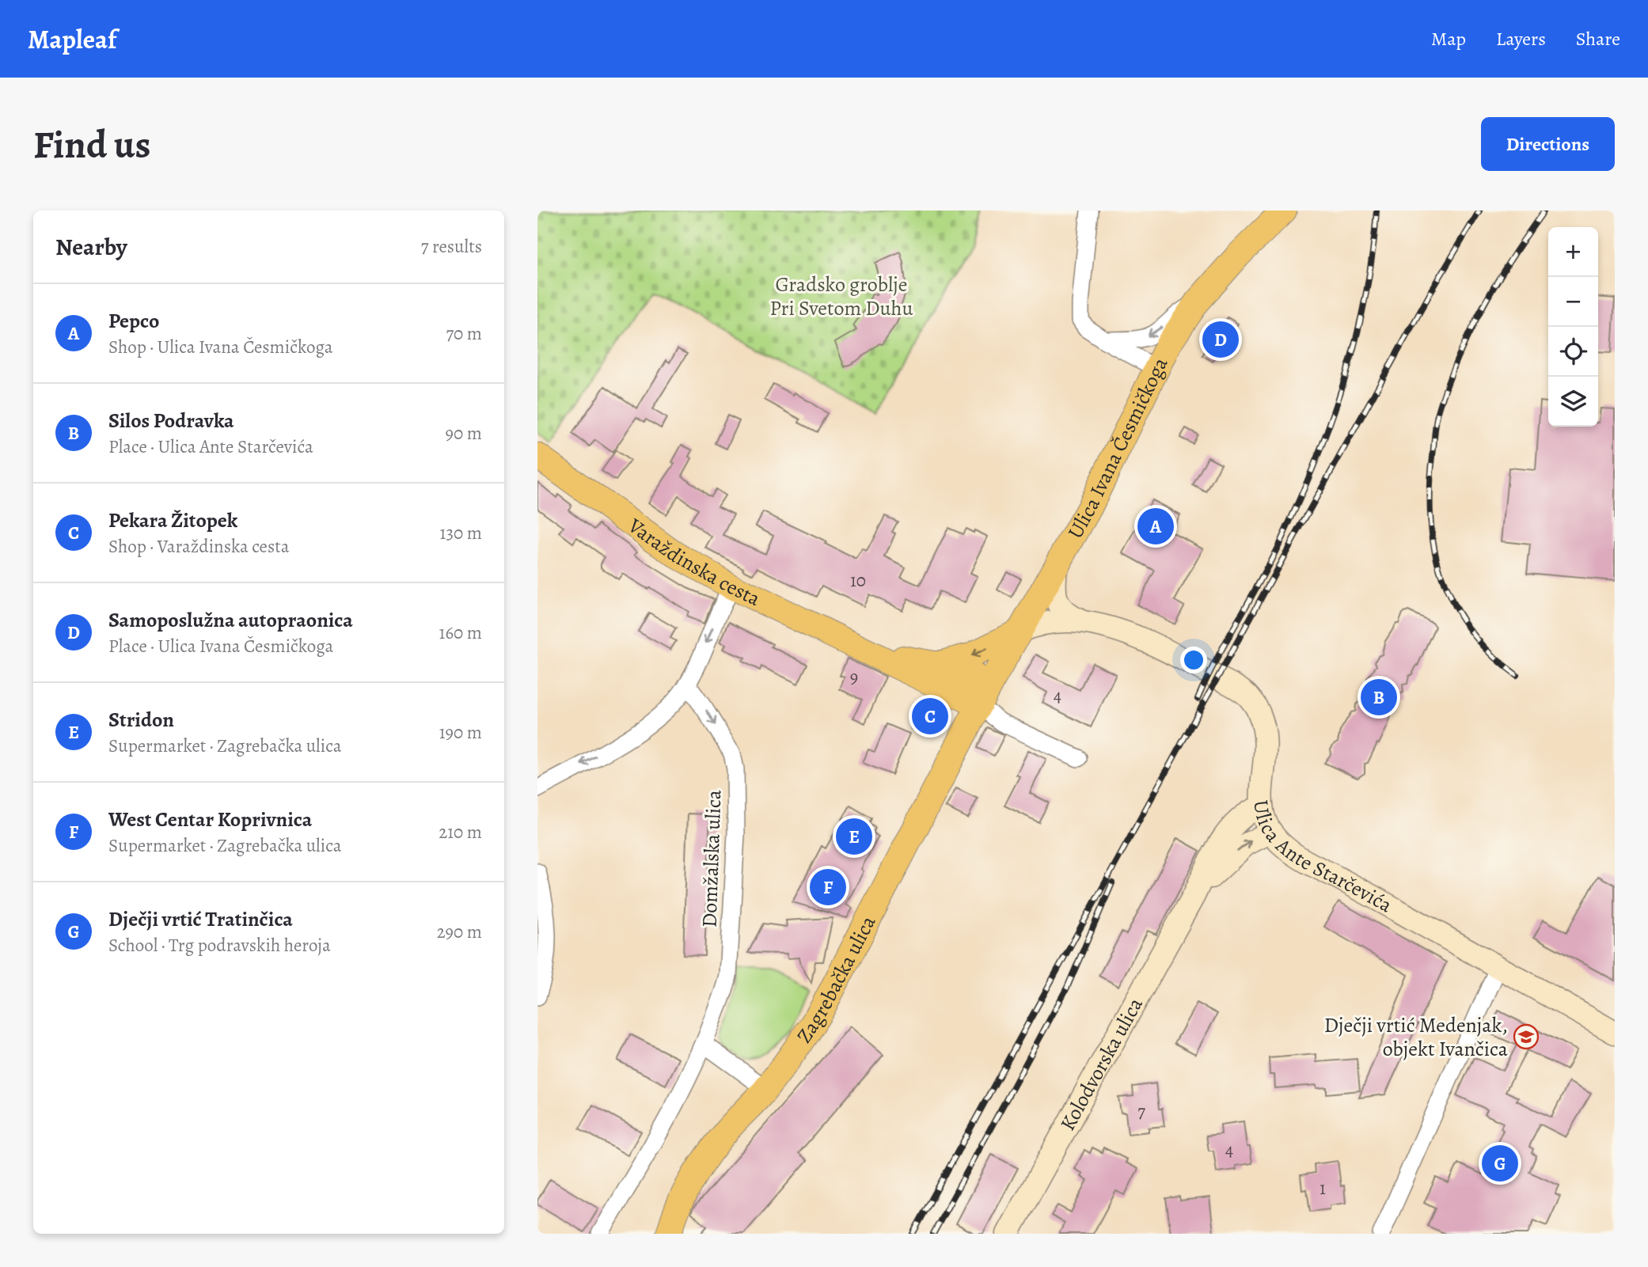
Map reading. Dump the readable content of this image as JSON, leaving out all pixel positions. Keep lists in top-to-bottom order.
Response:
{
  "streets": {
    "main road": [
      "Ulica Ivana Česmičkoga",
      "Varaždinska cesta",
      "Ulica Ante Starčevića",
      "Zagrebačka ulica",
      "Kolodvorska ulica"
    ],
    "street": ["Domžalska ulica"]
  },
  "crossings": [
    ["Ulica Ivana Česmičkoga", "Varaždinska cesta"],
    ["Ulica Ivana Česmičkoga", "Ulica Ante Starčevića"],
    ["Ulica Ivana Česmičkoga", "Zagrebačka ulica"],
    ["Varaždinska cesta", "Zagrebačka ulica"],
    ["Ulica Ante Starčevića", "Kolodvorska ulica"]
  ],
  "one_way": ["Domžalska ulica"],
  "parks": ["Gradsko groblje Pri Svetom Duhu"],
  "places": {
    "school or university": ["Dječji vrtić Medenjak, objekt Ivančica"]
  },
  "house_numbers": [
    "10",
    "9",
    "4",
    "7",
    "4",
    "1"
  ],
  "page": {
    "header": "Mapleaf",
    "nav": ["Map", "Layers", "Share"],
    "buttons": "Directions",
    "title": "Find us",
    "heading": ["Nearby", "7 results"],
    "map_buttons": ["+", "−"],
    "list": [
      {
        "mark": "A",
        "name": "Pepco",
        "note": "Shop · Ulica Ivana Česmičkoga",
        "value": "70 m"
      },
      {
        "mark": "B",
        "name": "Silos Podravka",
        "note": "Place · Ulica Ante Starčevića",
        "value": "90 m"
      },
      {
        "mark": "C",
        "name": "Pekara Žitopek",
        "note": "Shop · Varaždinska cesta",
        "value": "130 m"
      },
      {
        "mark": "D",
        "name": "Samoposlužna autopraonica",
        "note": "Place · Ulica Ivana Česmičkoga",
        "value": "160 m"
      },
      {
        "mark": "E",
        "name": "Stridon",
        "note": "Supermarket · Zagrebačka ulica",
        "value": "190 m"
      },
      {
        "mark": "F",
        "name": "West Centar Koprivnica",
        "note": "Supermarket · Zagrebačka ulica",
        "value": "210 m"
      },
      {
        "mark": "G",
        "name": "Dječji vrtić Tratinčica",
        "note": "School · Trg podravskih heroja",
        "value": "290 m"
      }
    ],
    "pins": [
      "D",
      "A",
      "B",
      "C",
      "E",
      "F",
      "G"
    ]
  }
}
